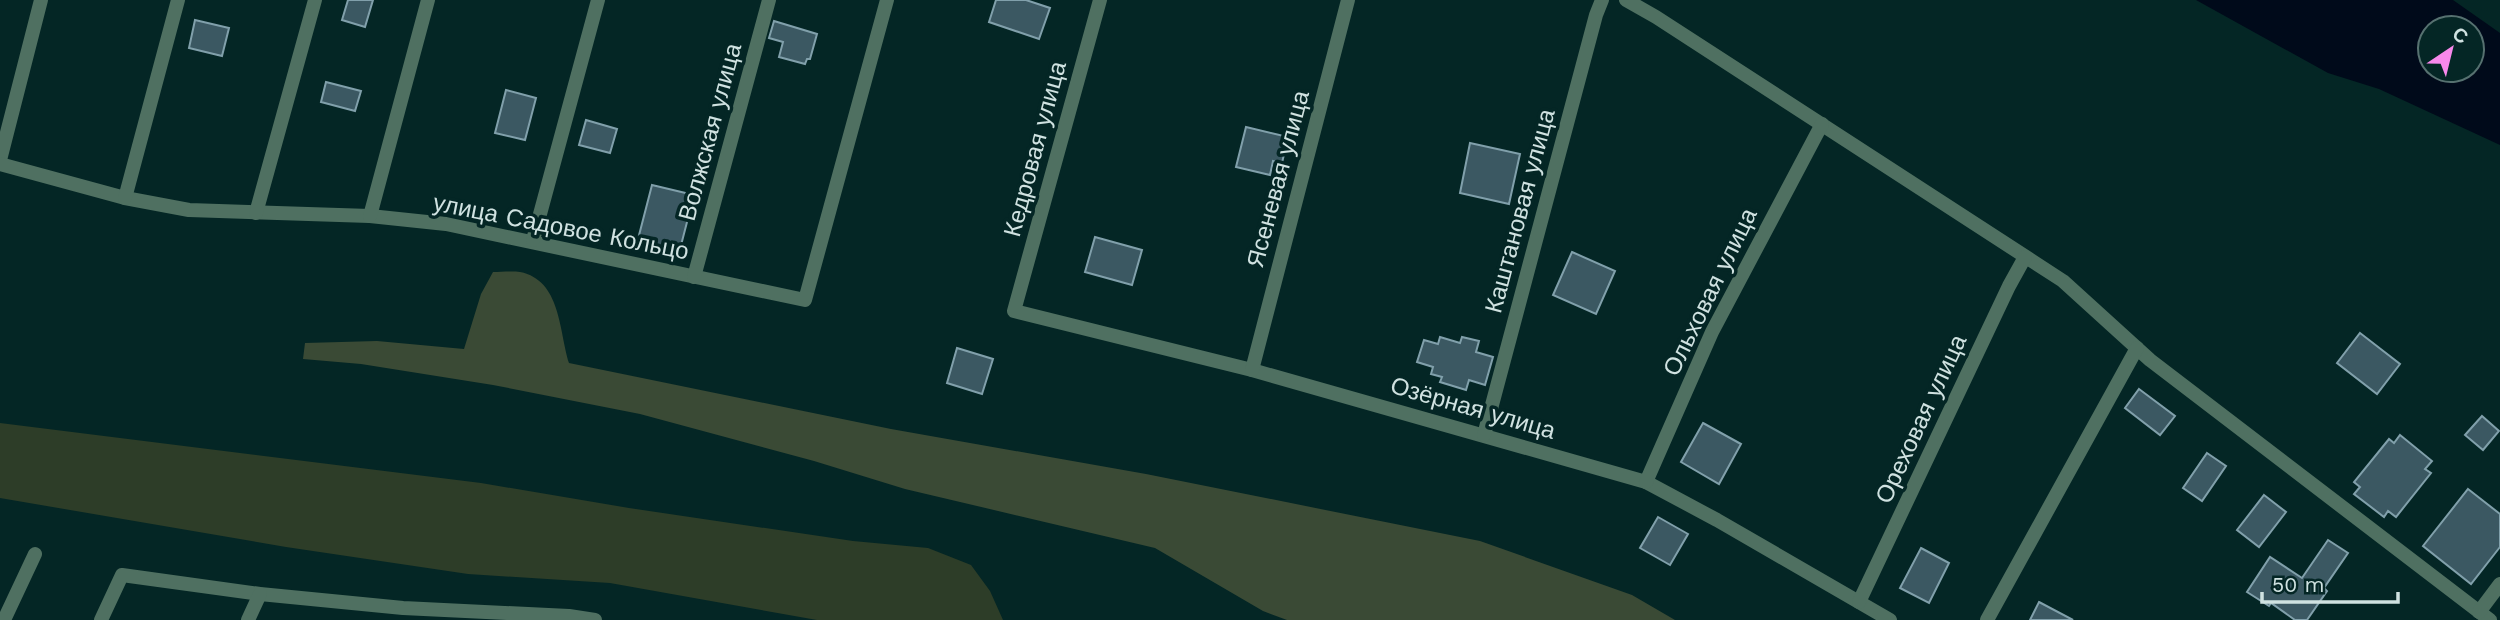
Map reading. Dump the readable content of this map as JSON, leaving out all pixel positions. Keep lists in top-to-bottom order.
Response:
{
  "streets": {
    "street": [
      "Волжская улица",
      "Кедровая улица",
      "Ясеневая улица",
      "Каштановая улица",
      "улица Садовое Кольцо",
      "Ольховая улица",
      "Озёрная улица",
      "Ореховая улица"
    ]
  },
  "crossings": [
    ["Волжская улица", "улица Садовое Кольцо"],
    ["Кедровая улица", "Озёрная улица"],
    ["Ясеневая улица", "Озёрная улица"],
    ["Каштановая улица", "Озёрная улица"],
    ["Ольховая улица", "Озёрная улица"],
    ["Озёрная улица", "Ореховая улица"]
  ],
  "scale_bar": "50 m",
  "north": "top right"
}
